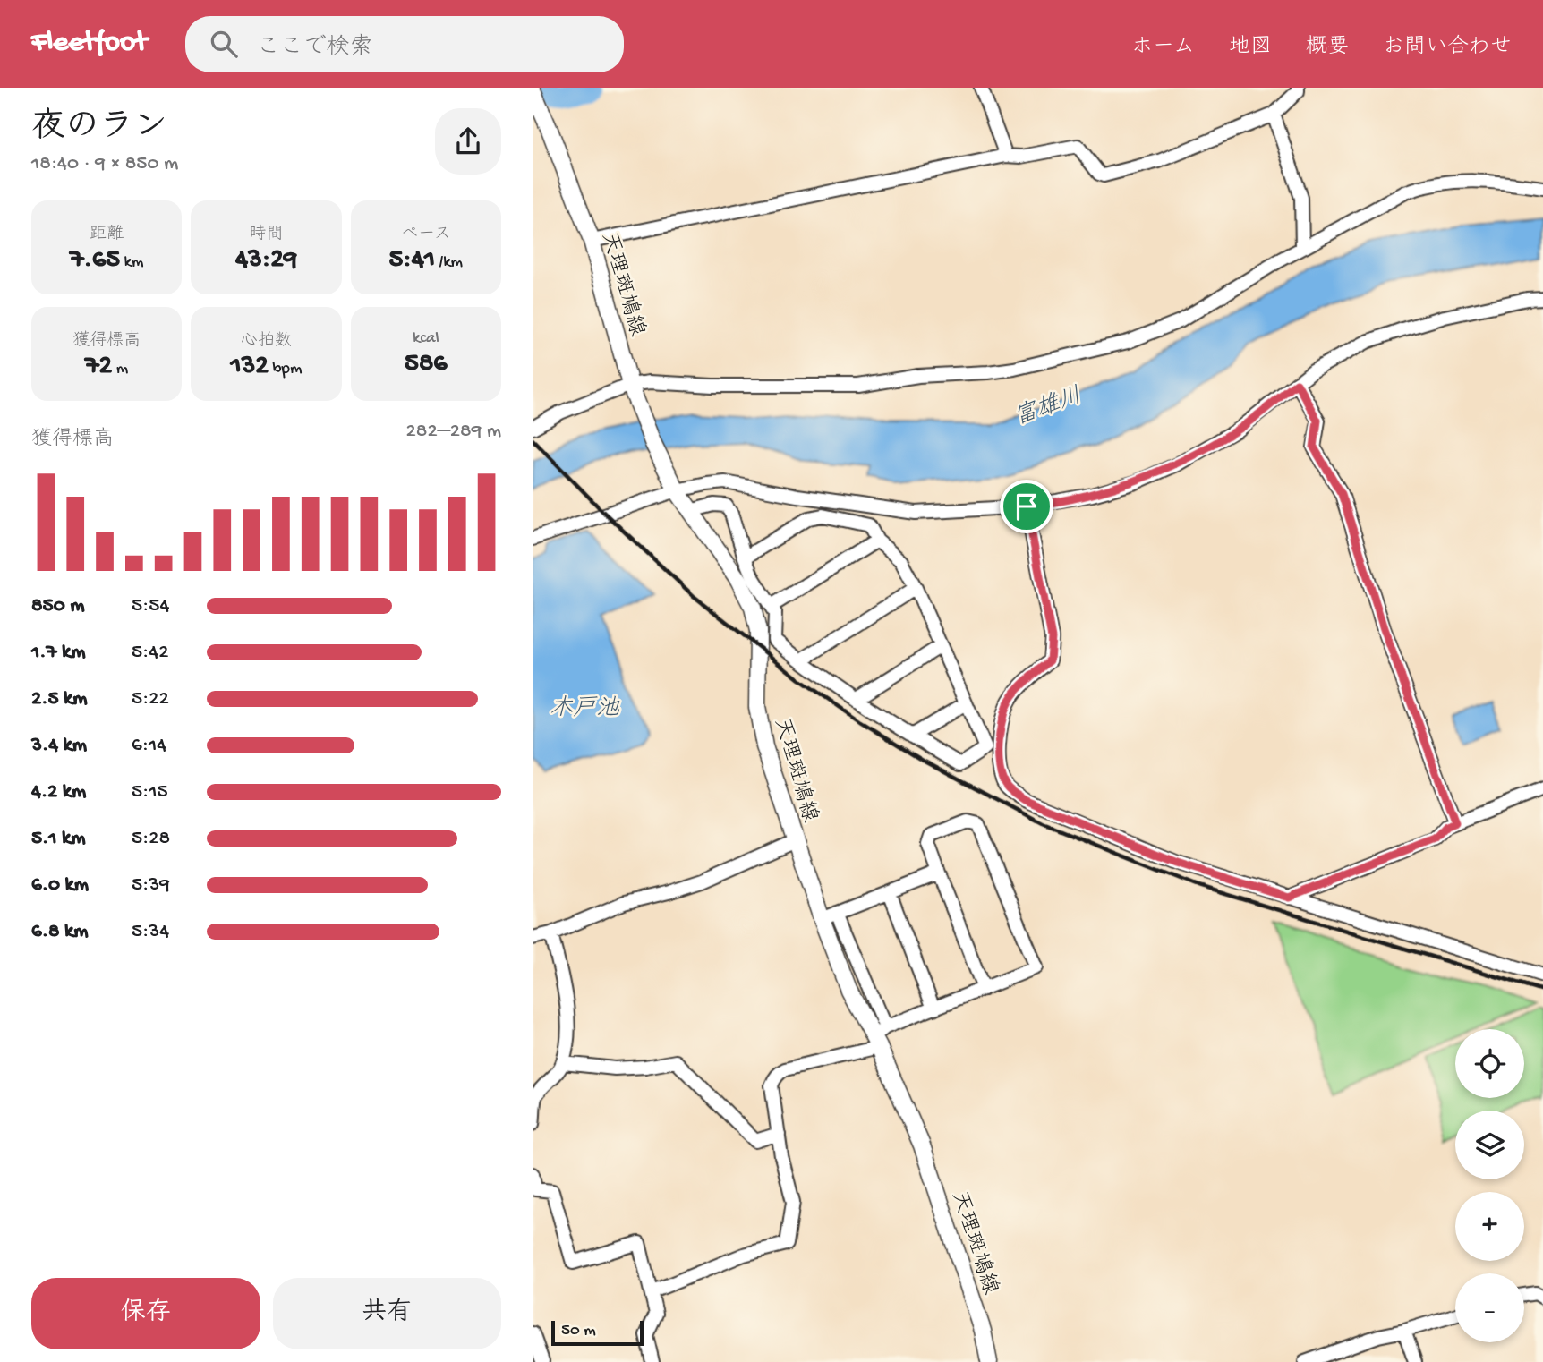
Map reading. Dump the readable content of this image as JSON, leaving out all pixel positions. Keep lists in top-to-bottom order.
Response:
{
  "streets": {
    "main road": ["天理斑鳩線"]
  },
  "water": ["富雄川", "木戸池"],
  "scale_bar": "50 m",
  "page": {
    "header": "Fleetfoot",
    "search": "ここで検索",
    "nav": [
      "ホーム",
      "地図",
      "概要",
      "お問い合わせ"
    ],
    "heading": ["夜のラン", "18:40 · 9 × 850 m"],
    "stats": [
      ["距離", "7.65 km"],
      ["時間", "43:29"],
      ["ペース", "5:41 /km"],
      ["獲得標高", "72 m"],
      ["心拍数", "132 bpm"],
      ["kcal", "586"]
    ],
    "chart": ["獲得標高", "282–289 m"],
    "list": [
      {
        "name": "850 m",
        "note": "5:54"
      },
      {
        "name": "1.7 km",
        "note": "5:42"
      },
      {
        "name": "2.5 km",
        "note": "5:22"
      },
      {
        "name": "3.4 km",
        "note": "6:14"
      },
      {
        "name": "4.2 km",
        "note": "5:15"
      },
      {
        "name": "5.1 km",
        "note": "5:28"
      },
      {
        "name": "6.0 km",
        "note": "5:39"
      },
      {
        "name": "6.8 km",
        "note": "5:34"
      }
    ],
    "map_buttons": ["+", "−"],
    "buttons": ["保存", "共有"],
    "scale": "50 m"
  }
}
